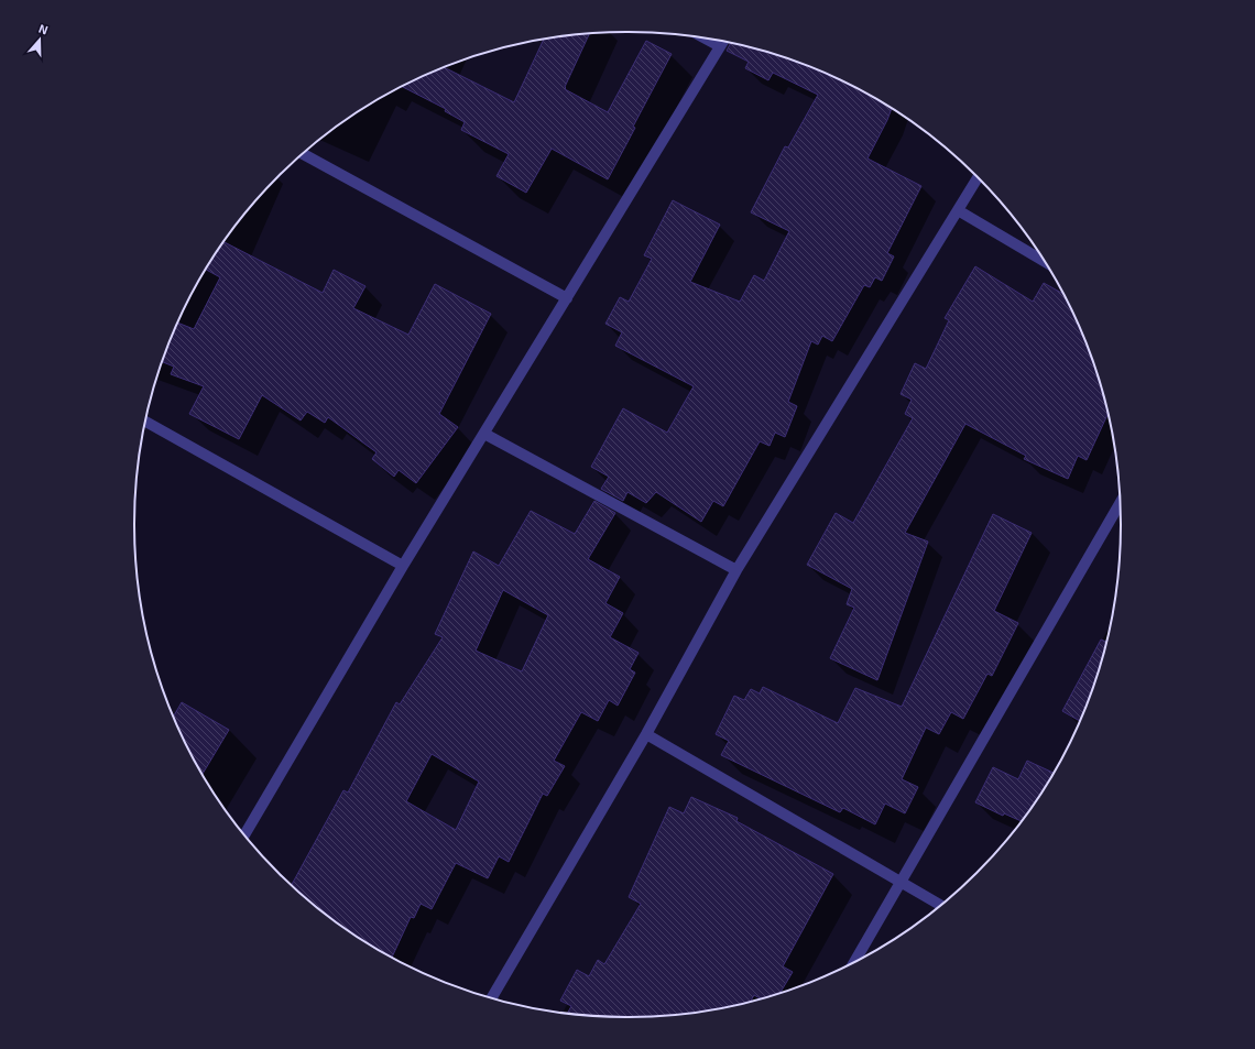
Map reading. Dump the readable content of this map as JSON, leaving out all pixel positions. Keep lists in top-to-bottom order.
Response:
{
  "north": "top"
}
